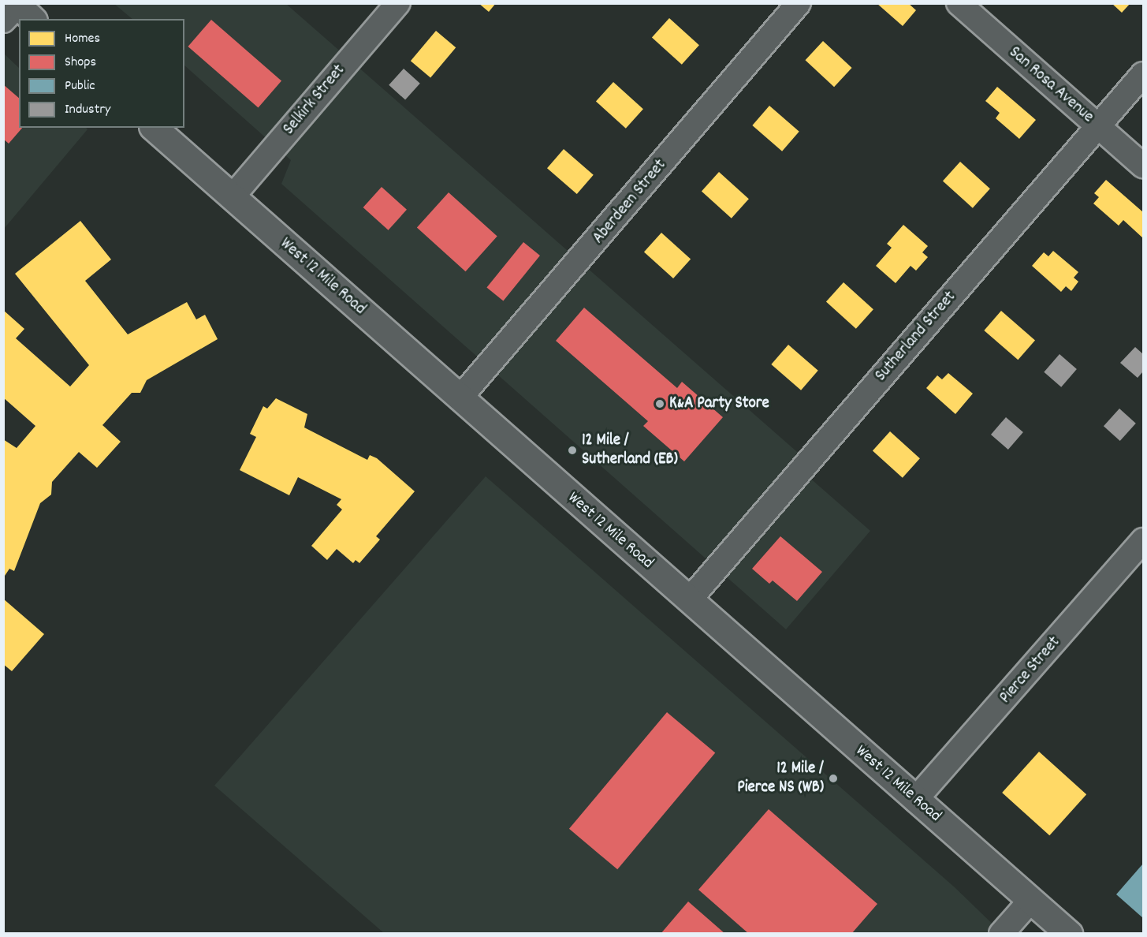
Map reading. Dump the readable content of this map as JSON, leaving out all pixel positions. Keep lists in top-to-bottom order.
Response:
{
  "streets": {
    "main road": ["West 12 Mile Road"],
    "street": [
      "San Rosa Avenue",
      "Selkirk Street",
      "Aberdeen Street",
      "Sutherland Street",
      "Pierce Street"
    ]
  },
  "crossings": [
    ["San Rosa Avenue", "Sutherland Street"],
    ["Selkirk Street", "West 12 Mile Road"],
    ["Aberdeen Street", "West 12 Mile Road"],
    ["West 12 Mile Road", "Sutherland Street"],
    ["West 12 Mile Road", "Pierce Street"]
  ],
  "places": ["K&A Party Store", "12 Mile / Sutherland (EB)", "12 Mile / Pierce NS (WB)"],
  "legend": [
    "Homes",
    "Shops",
    "Public",
    "Industry"
  ]
}
